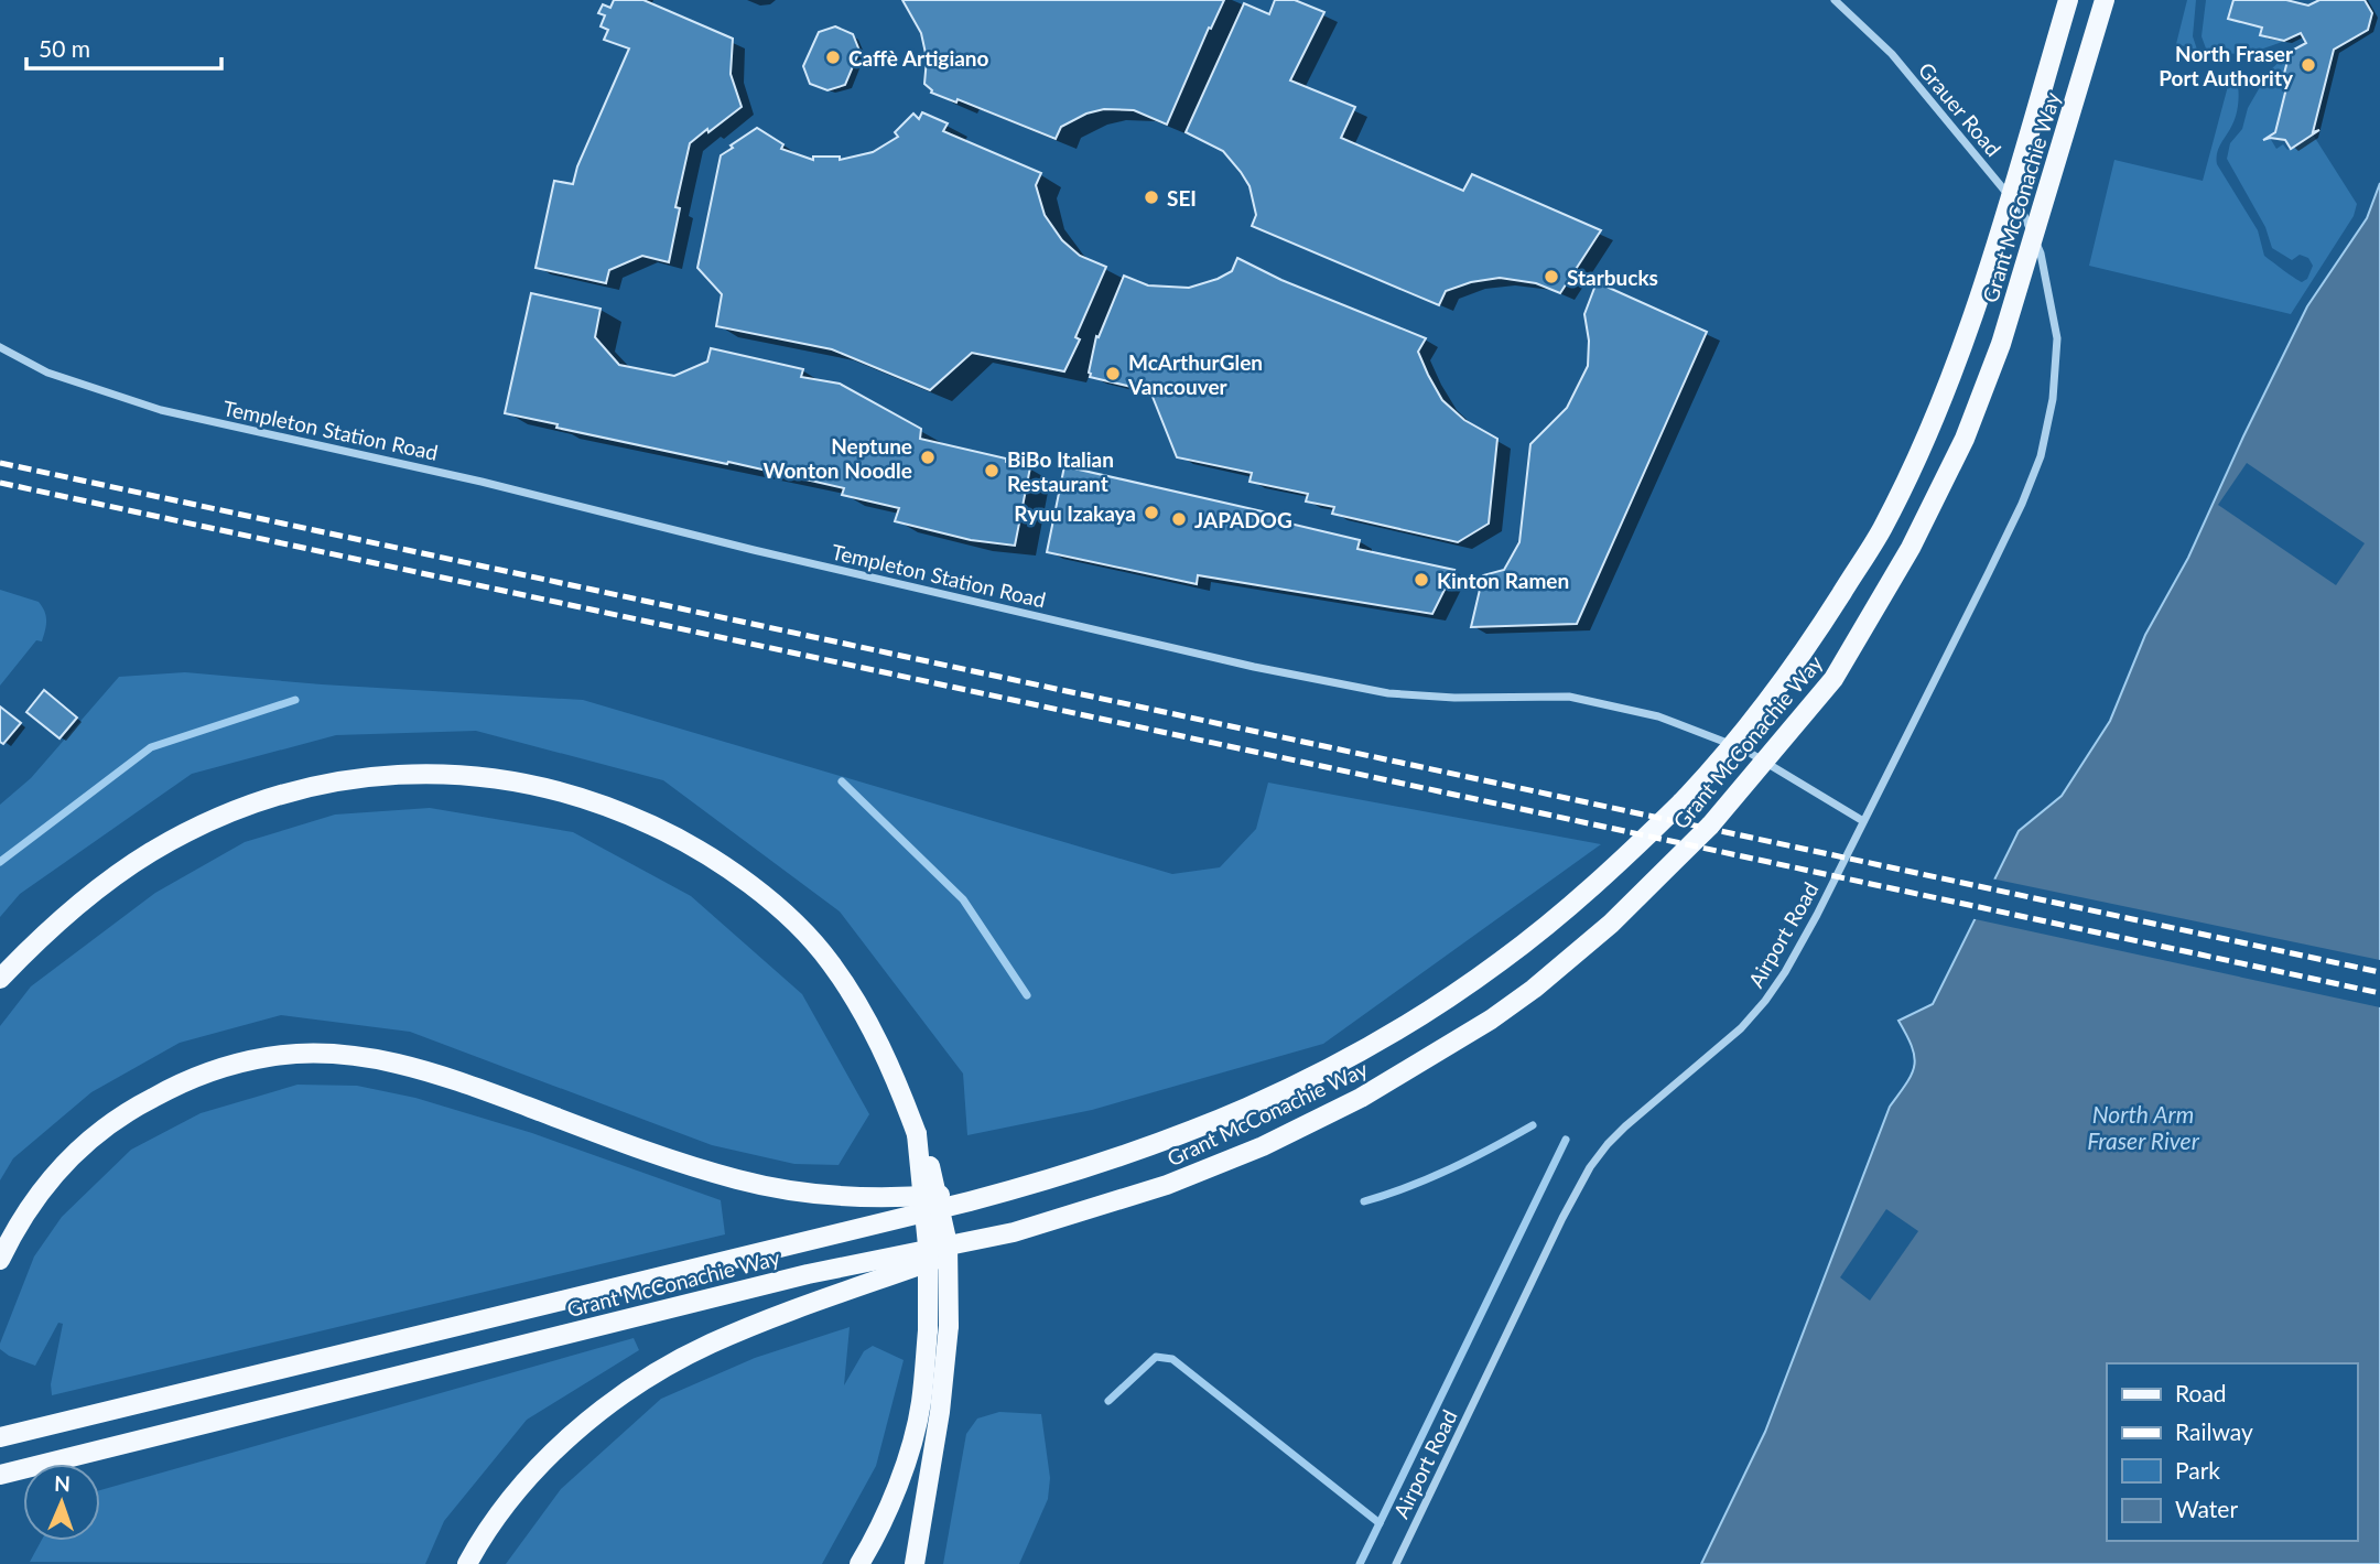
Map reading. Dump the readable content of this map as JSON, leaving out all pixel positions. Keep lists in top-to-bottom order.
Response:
{
  "streets": {
    "main road": ["Grant McConachie Way"],
    "street": ["Grauer Road", "Templeton Station Road", "Airport Road"]
  },
  "crossings": [
    ["Grauer Road", "Airport Road"],
    ["Templeton Station Road", "Airport Road"]
  ],
  "water": ["North Arm Fraser River"],
  "places": [
    "Caffè Artigiano",
    "North Fraser Port Authority",
    "SEI",
    "Starbucks",
    "McArthurGlen Vancouver",
    "Neptune Wonton Noodle",
    "BiBo Italian Restaurant",
    "Ryuu Izakaya",
    "JAPADOG",
    "Kinton Ramen"
  ],
  "legend": [
    "Road",
    "Railway",
    "Park",
    "Water"
  ],
  "scale_bar": "50 m",
  "north": "top"
}
